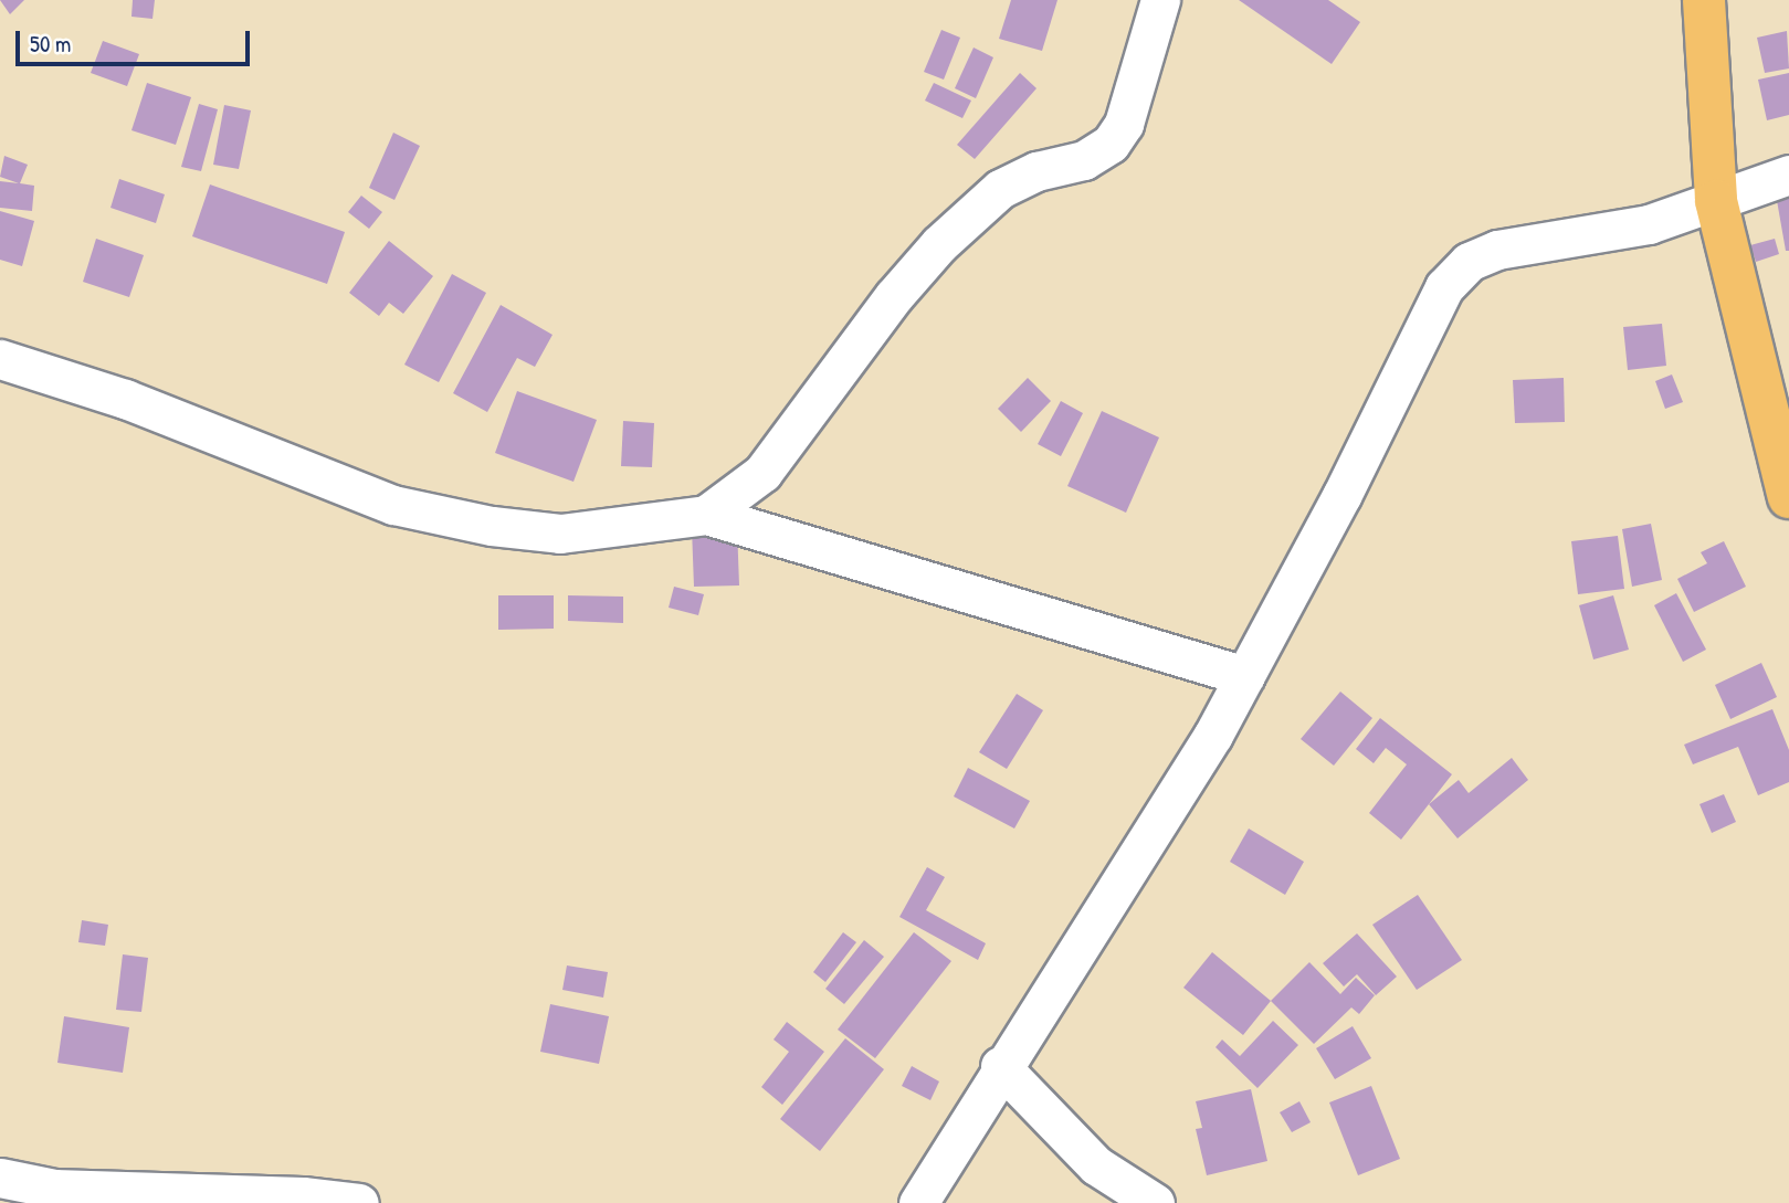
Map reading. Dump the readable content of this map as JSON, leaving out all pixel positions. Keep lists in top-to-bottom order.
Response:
{
  "scale_bar": "50 m"
}
